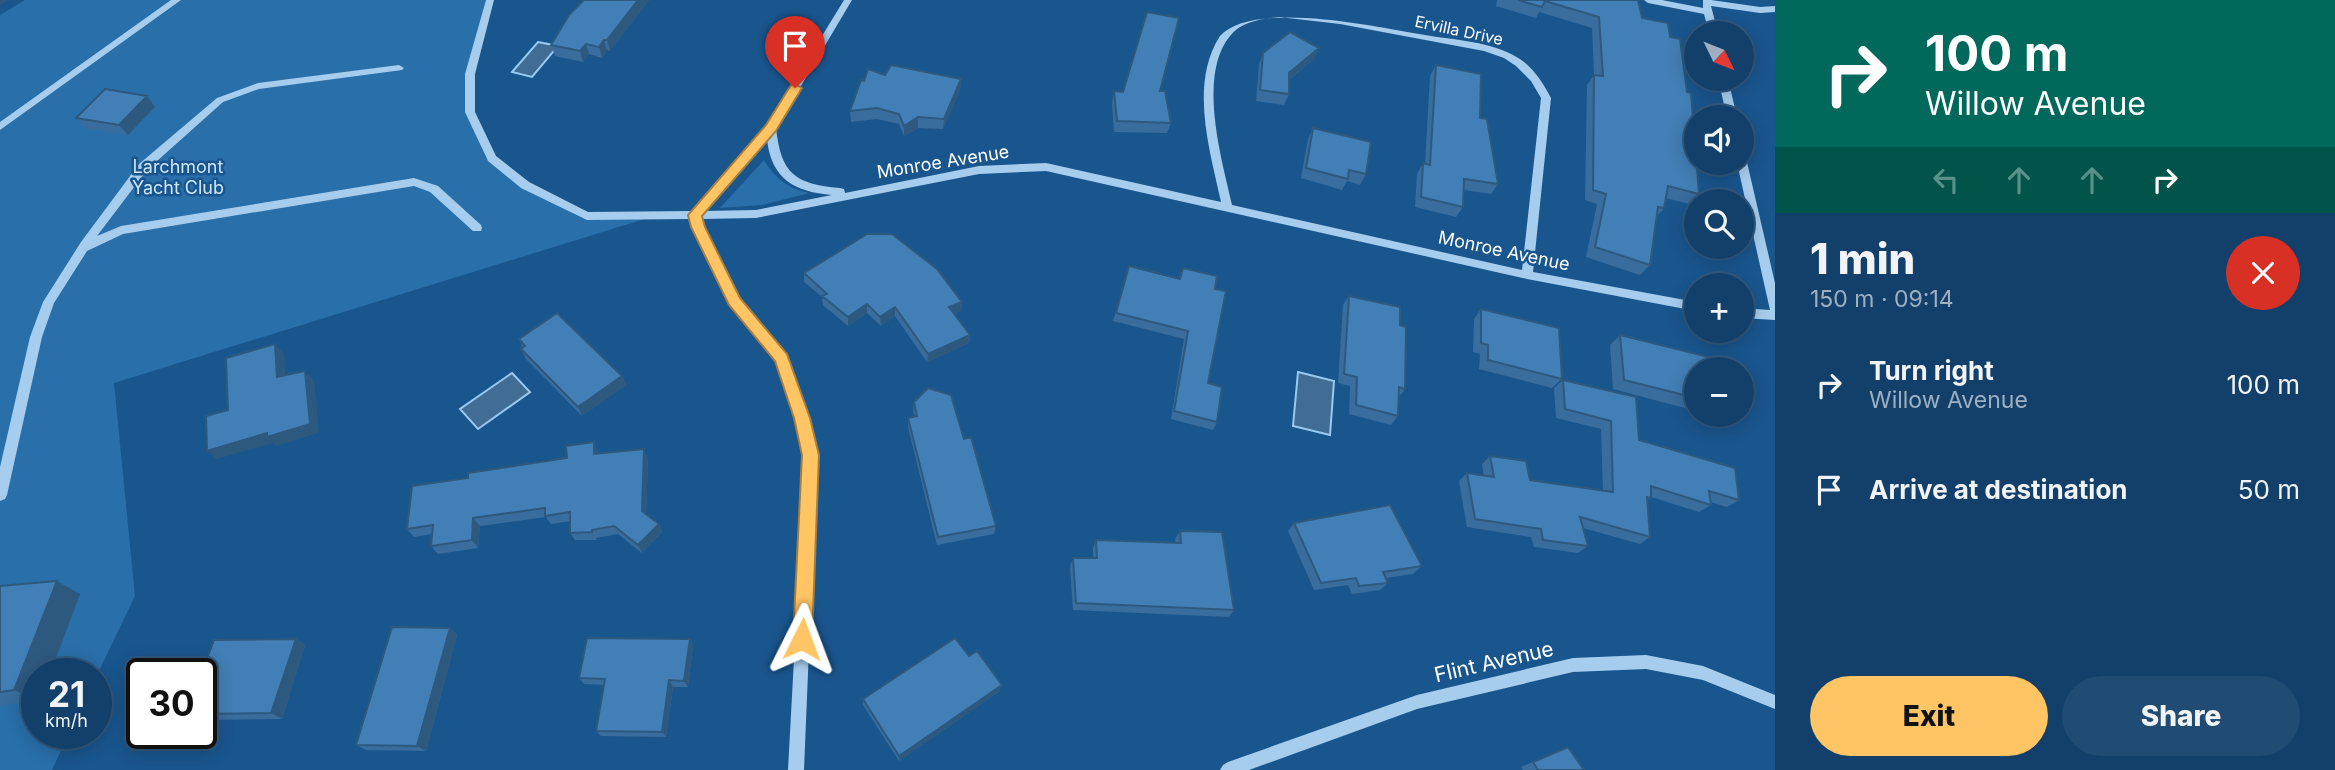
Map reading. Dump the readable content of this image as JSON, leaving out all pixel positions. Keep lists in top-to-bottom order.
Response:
{
  "streets": {
    "street": ["Ervilla Drive", "Monroe Avenue", "Flint Avenue"]
  },
  "crossings": [
    ["Ervilla Drive", "Monroe Avenue"]
  ],
  "parks": ["Larchmont Yacht Club"],
  "north": "bottom right",
  "page": {
    "turn": ["100 m", "Willow Avenue"],
    "map_buttons": ["+", "−"],
    "heading": ["1 min", "150 m · 09:14"],
    "list": [
      {
        "name": "Turn right",
        "note": "Willow Avenue",
        "value": "100 m"
      },
      {
        "name": "Arrive at destination",
        "value": "50 m"
      }
    ],
    "speed": "21 km/h",
    "limit": "30",
    "buttons": ["Exit", "Share"]
  }
}
